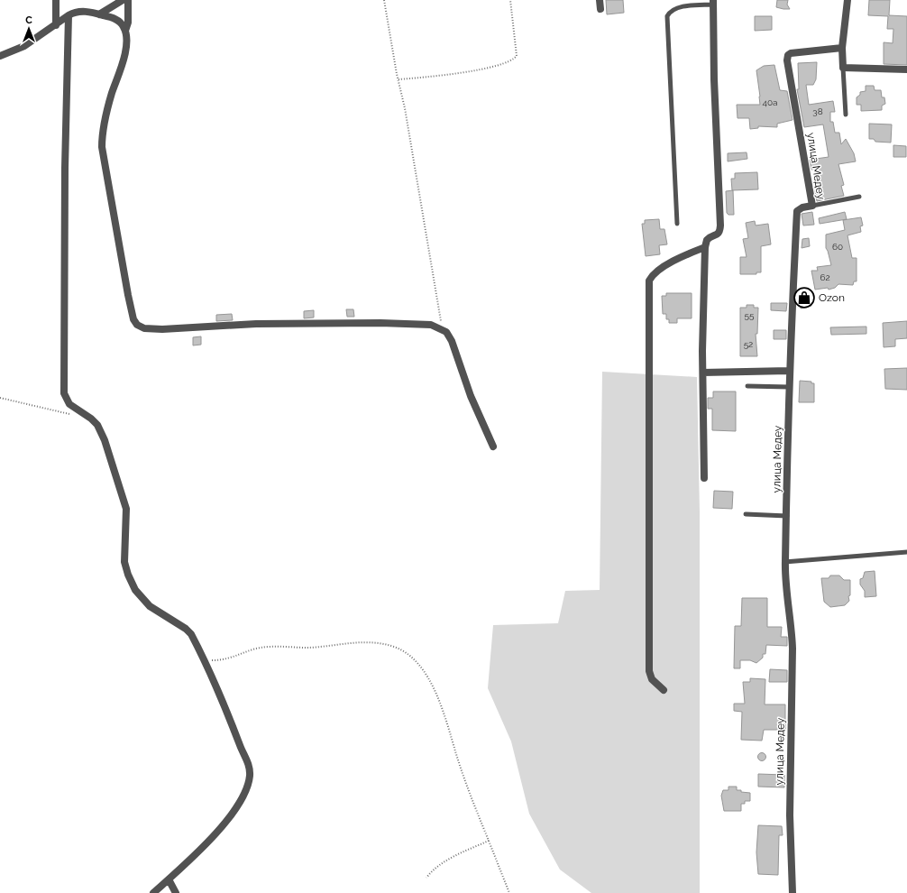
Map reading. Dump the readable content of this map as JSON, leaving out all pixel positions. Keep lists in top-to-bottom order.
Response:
{
  "streets": {
    "street": ["улица Медеу"]
  },
  "places": {
    "shop": ["Ozon"]
  },
  "house_numbers": [
    "40а",
    "38",
    "60",
    "62",
    "55",
    "52"
  ],
  "north": "top"
}
